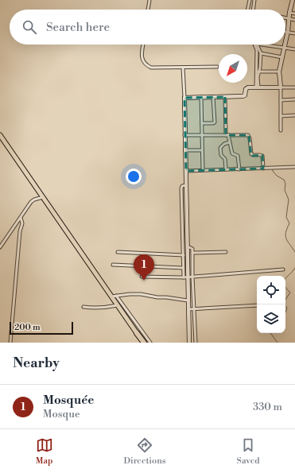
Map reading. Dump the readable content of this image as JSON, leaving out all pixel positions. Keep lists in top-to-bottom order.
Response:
{
  "scale_bar": "200 m",
  "north": "bottom left",
  "page": {
    "search": "Search here",
    "pins": "1",
    "scale": "200 m",
    "heading": "Nearby",
    "list": [
      {
        "mark": "1",
        "name": "Mosquée",
        "note": "Mosque",
        "value": "330 m"
      }
    ],
    "nav": ["Map", "Directions", "Saved"]
  }
}
